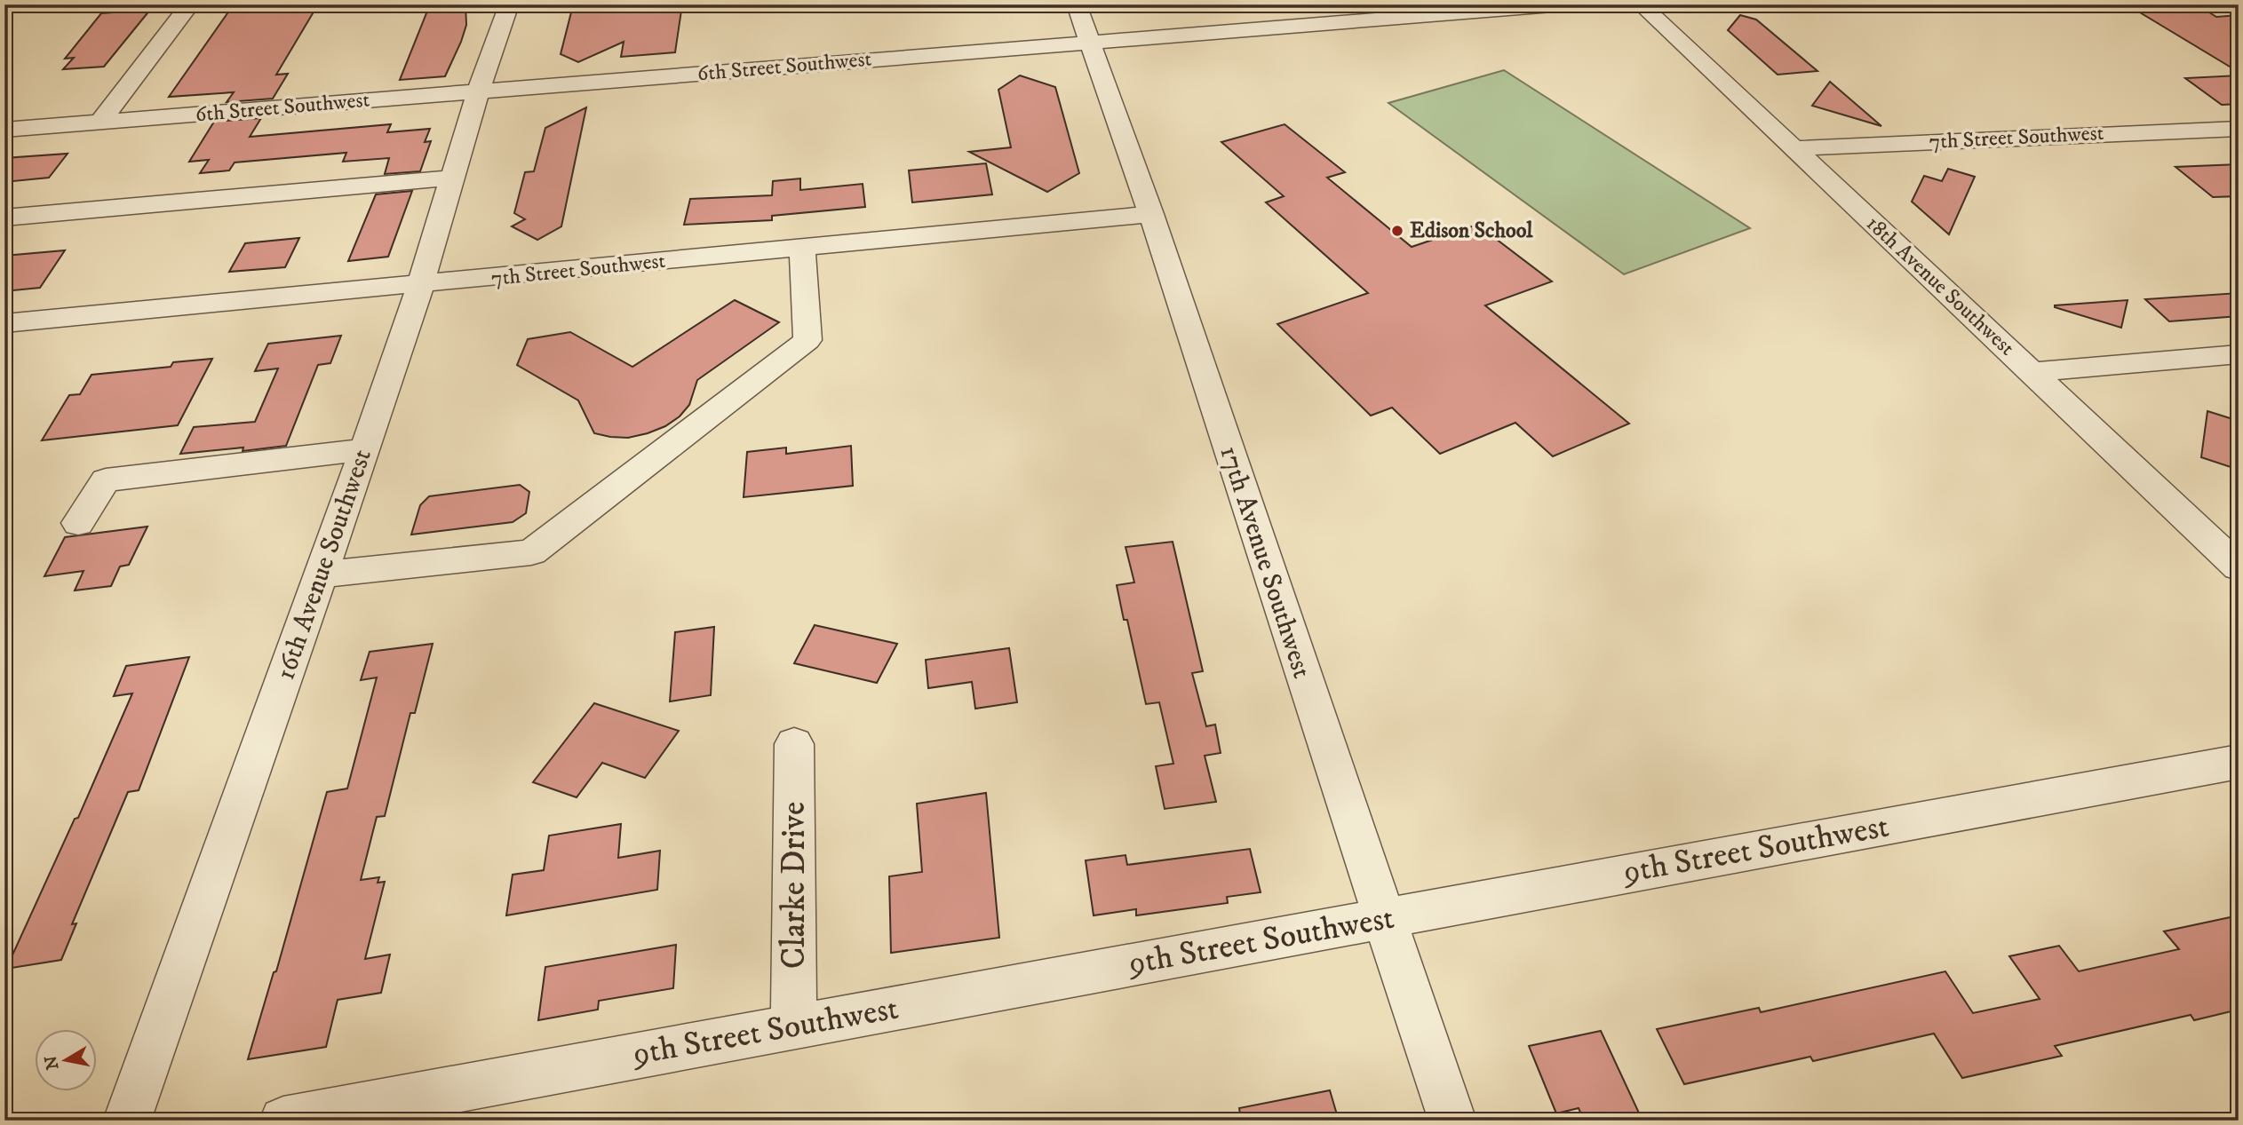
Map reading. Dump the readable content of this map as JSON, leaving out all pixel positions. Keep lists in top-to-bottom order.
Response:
{
  "streets": {
    "street": [
      "6th Street Southwest",
      "7th Street Southwest",
      "18th Avenue Southwest",
      "17th Avenue Southwest",
      "16th Avenue Southwest",
      "9th Street Southwest",
      "Clarke Drive"
    ]
  },
  "crossings": [
    ["6th Street Southwest", "17th Avenue Southwest"],
    ["6th Street Southwest", "16th Avenue Southwest"],
    ["7th Street Southwest", "18th Avenue Southwest"],
    ["7th Street Southwest", "17th Avenue Southwest"],
    ["7th Street Southwest", "16th Avenue Southwest"],
    ["17th Avenue Southwest", "9th Street Southwest"],
    ["9th Street Southwest", "Clarke Drive"]
  ],
  "places": ["Edison School"],
  "north": "left"
}
